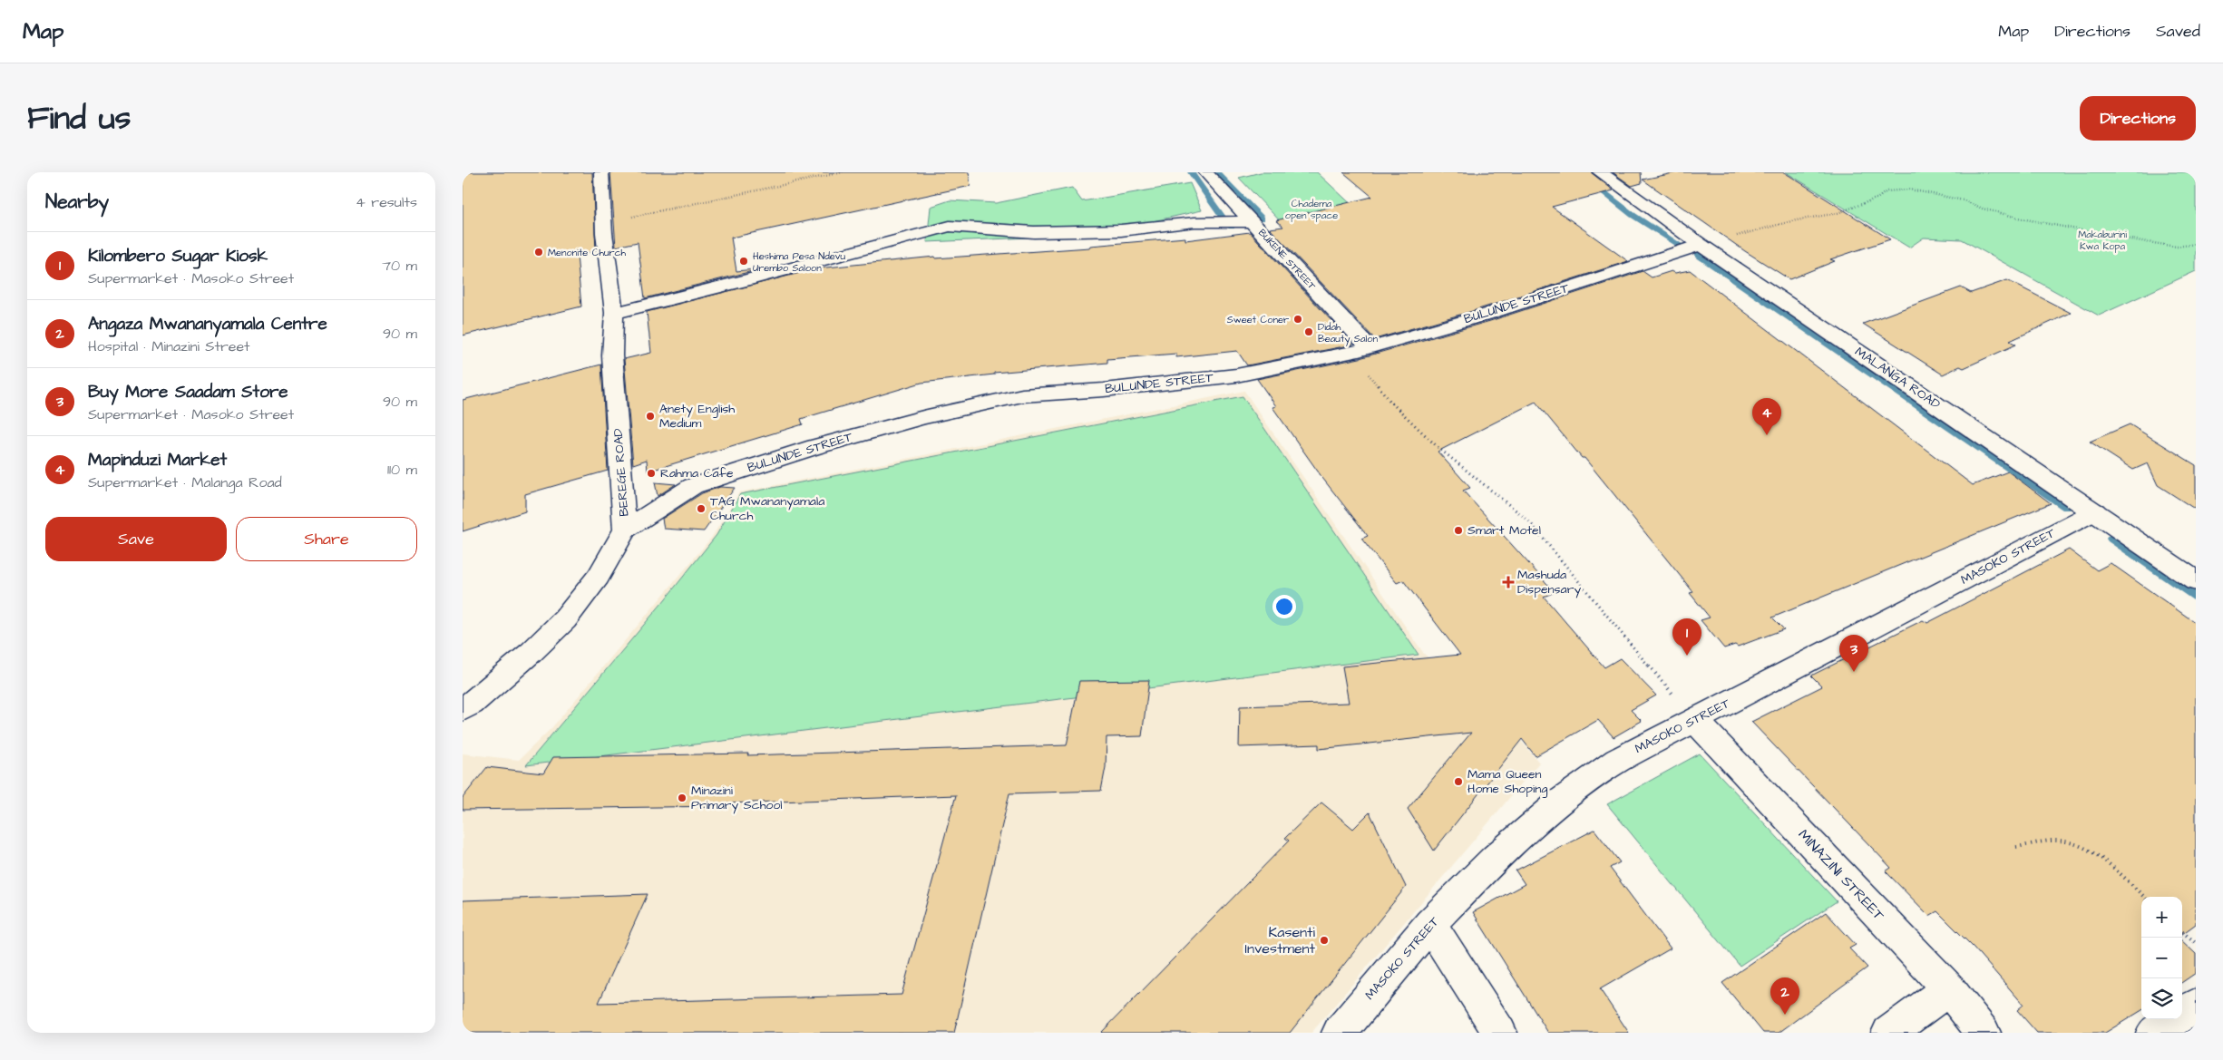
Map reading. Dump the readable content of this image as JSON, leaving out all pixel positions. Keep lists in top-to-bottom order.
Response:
{
  "streets": {
    "street": [
      "BUKENE STREET",
      "BULUNDE STREET",
      "MALANGA ROAD",
      "BEREGE ROAD",
      "MASOKO STREET",
      "MINAZINI STREET"
    ]
  },
  "crossings": [
    ["BUKENE STREET", "BULUNDE STREET"],
    ["BULUNDE STREET", "MALANGA ROAD"],
    ["BULUNDE STREET", "BEREGE ROAD"],
    ["MALANGA ROAD", "MASOKO STREET"],
    ["MASOKO STREET", "MINAZINI STREET"]
  ],
  "parks": ["Chadema open space", "Makaburini Kwa Kopa"],
  "places": {
    "other": [
      "Menonite Church",
      "Heshima Pesa Ndevu Urembo Saloon",
      "Sweet Coner",
      "Didah Beauty Salon",
      "Anety English Medium",
      "Rahma Cafe",
      "TAG Mwananyamala Church",
      "Smart Motel",
      "Mama Queen Home Shoping",
      "Minazini Primary School",
      "Kasenti Investment"
    ],
    "health": ["Mashuda Dispensary"]
  },
  "page": {
    "header": "Map",
    "nav": ["Map", "Directions", "Saved"],
    "title": "Find us",
    "buttons": [
      "Directions",
      ["Save", "Share"]
    ],
    "heading": ["Nearby", "4 results"],
    "list": [
      {
        "mark": "1",
        "name": "Kilombero Sugar Kiosk",
        "note": "Supermarket · Masoko Street",
        "value": "70 m"
      },
      {
        "mark": "2",
        "name": "Angaza Mwananyamala Centre",
        "note": "Hospital · Minazini Street",
        "value": "90 m"
      },
      {
        "mark": "3",
        "name": "Buy More Saadam Store",
        "note": "Supermarket · Masoko Street",
        "value": "90 m"
      },
      {
        "mark": "4",
        "name": "Mapinduzi Market",
        "note": "Supermarket · Malanga Road",
        "value": "110 m"
      }
    ],
    "pins": [
      "4",
      "1",
      "3",
      "2"
    ],
    "map_buttons": ["+", "−"]
  }
}
